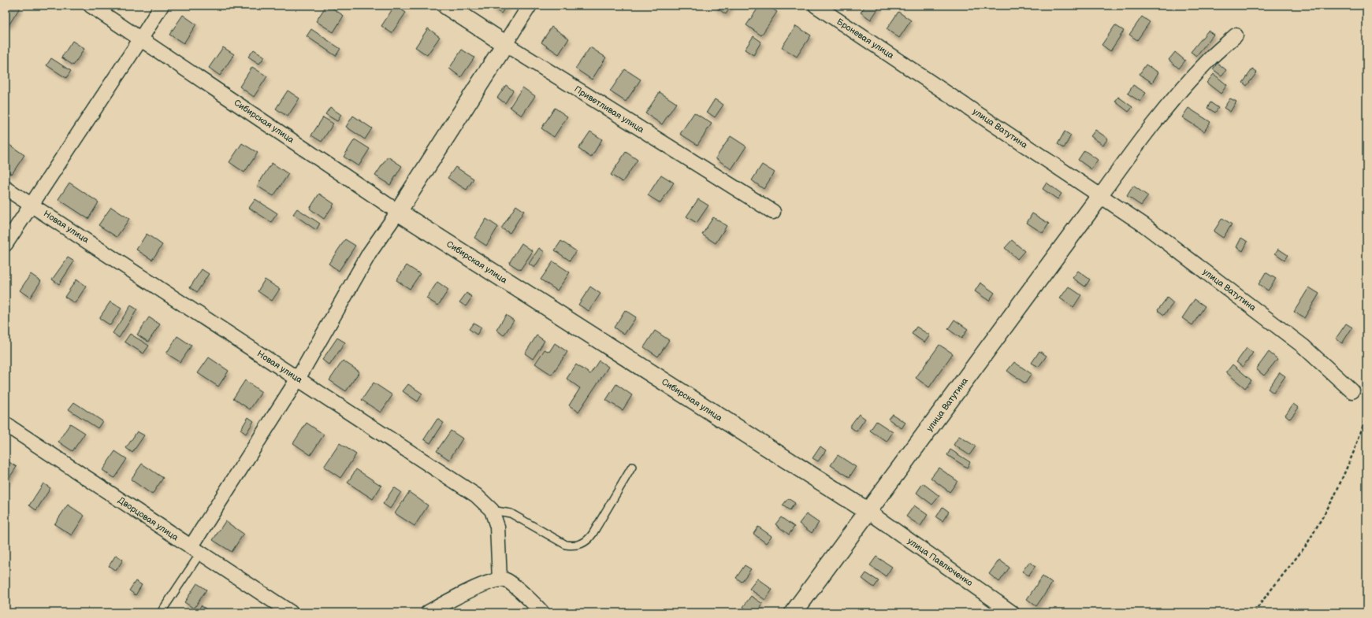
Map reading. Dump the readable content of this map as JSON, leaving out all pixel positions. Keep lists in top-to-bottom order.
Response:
{
  "streets": {
    "street": [
      "Броневая улица",
      "Приветливая улица",
      "Сибирская улица",
      "улица Ватутина",
      "Новая улица",
      "Дворцовая улица",
      "улица Павлюченко"
    ]
  },
  "crossings": [
    ["Броневая улица", "улица Ватутина"],
    ["Сибирская улица", "улица Ватутина"],
    ["Сибирская улица", "улица Павлюченко"],
    ["улица Ватутина", "улица Павлюченко"]
  ]
}
